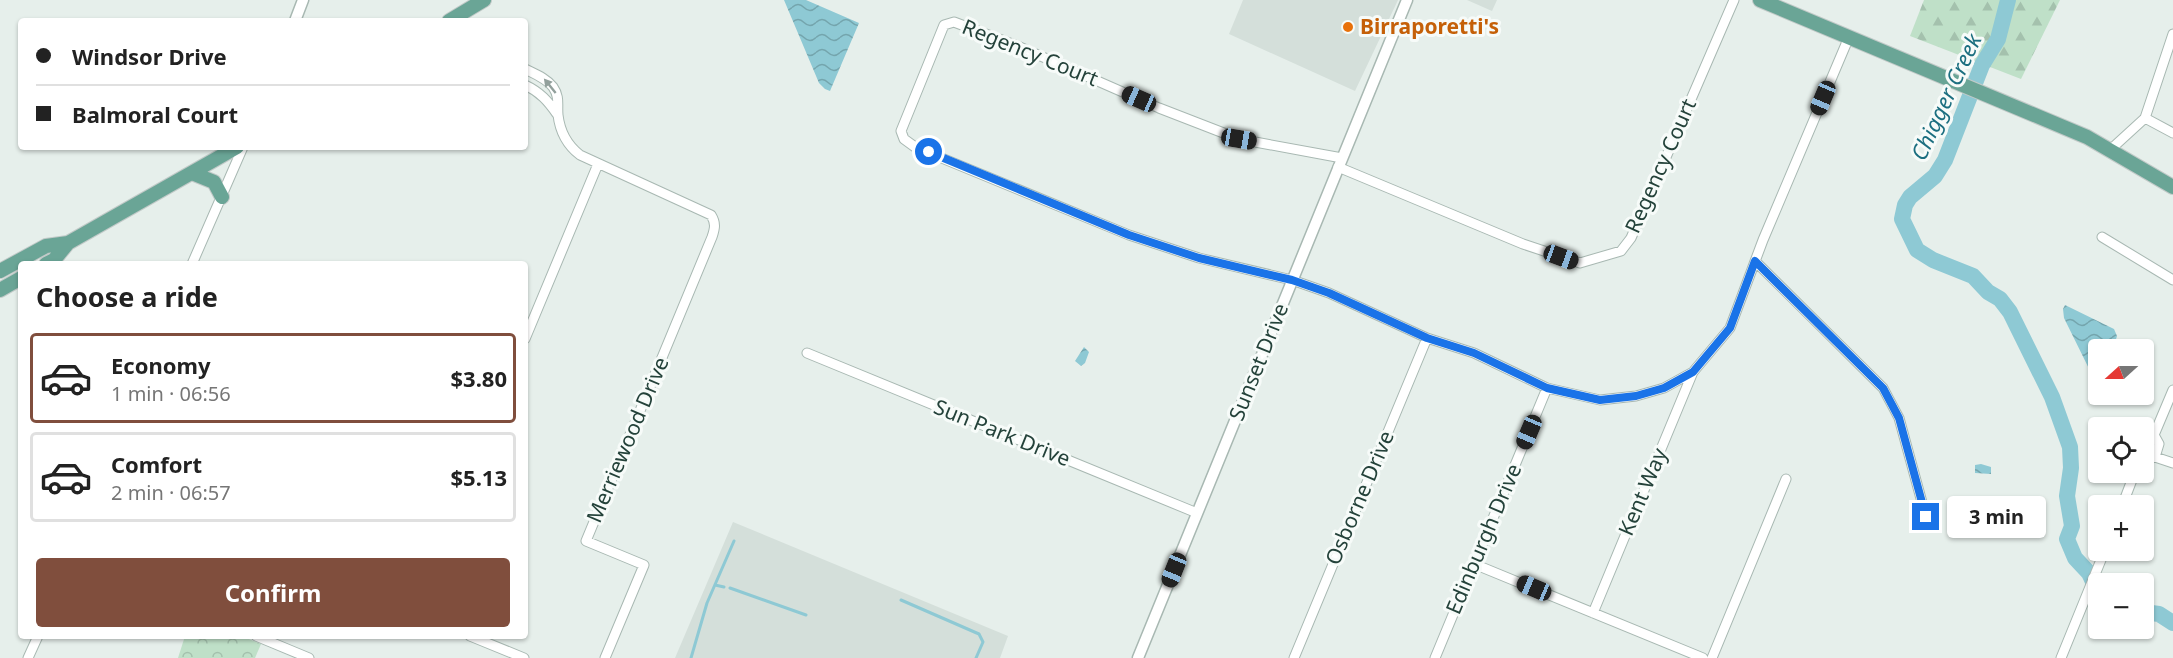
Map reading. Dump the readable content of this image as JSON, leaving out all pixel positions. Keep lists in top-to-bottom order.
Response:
{
  "streets": {
    "street": [
      "Regency Court",
      "Sunset Drive",
      "Sun Park Drive",
      "Merriewood Drive",
      "Kent Way",
      "Osborne Drive",
      "Edinburgh Drive"
    ]
  },
  "crossings": [
    ["Regency Court", "Sunset Drive"],
    ["Regency Court", "Kent Way"],
    ["Regency Court", "Osborne Drive"],
    ["Regency Court", "Edinburgh Drive"],
    ["Sunset Drive", "Sun Park Drive"]
  ],
  "water": ["Chigger Creek"],
  "places": ["Birraporetti's"],
  "north": "left",
  "page": {
    "banner": ["Windsor Drive", "Balmoral Court"],
    "heading": "Choose a ride",
    "list": [
      {
        "name": "Economy",
        "note": "1 min · 06:56",
        "value": "$3.80"
      },
      {
        "name": "Comfort",
        "note": "2 min · 06:57",
        "value": "$5.13"
      }
    ],
    "map_buttons": ["+", "−"],
    "bubble": "3 min",
    "buttons": "Confirm"
  }
}
